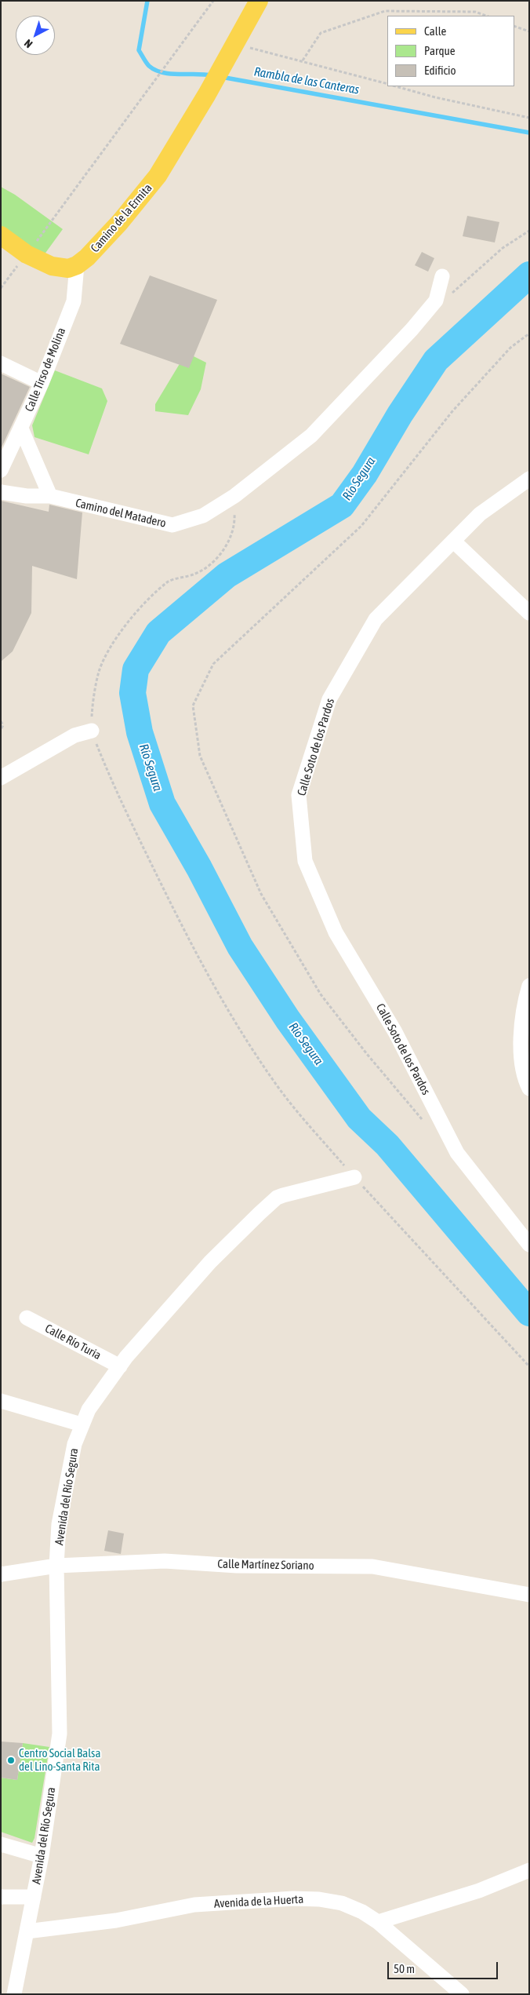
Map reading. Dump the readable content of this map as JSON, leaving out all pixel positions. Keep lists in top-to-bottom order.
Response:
{
  "streets": {
    "main road": ["Camino de la Ermita"],
    "street": [
      "Calle Tirso de Molina",
      "Camino del Matadero",
      "Calle Soto de los Pardos",
      "Calle Río Turia",
      "Avenida del Río Segura",
      "Calle Martínez Soriano",
      "Avenida de la Huerta"
    ]
  },
  "crossings": [
    ["Camino de la Ermita", "Calle Tirso de Molina"],
    ["Calle Río Turia", "Avenida del Río Segura"],
    ["Avenida del Río Segura", "Calle Martínez Soriano"],
    ["Avenida del Río Segura", "Avenida de la Huerta"]
  ],
  "water": ["Rambla de las Canteras", "Río Segura"],
  "places": ["Centro Social Balsa del Lino-Santa Rita"],
  "legend": ["Calle", "Parque", "Edificio"],
  "scale_bar": "50 m",
  "north": "bottom left"
}
